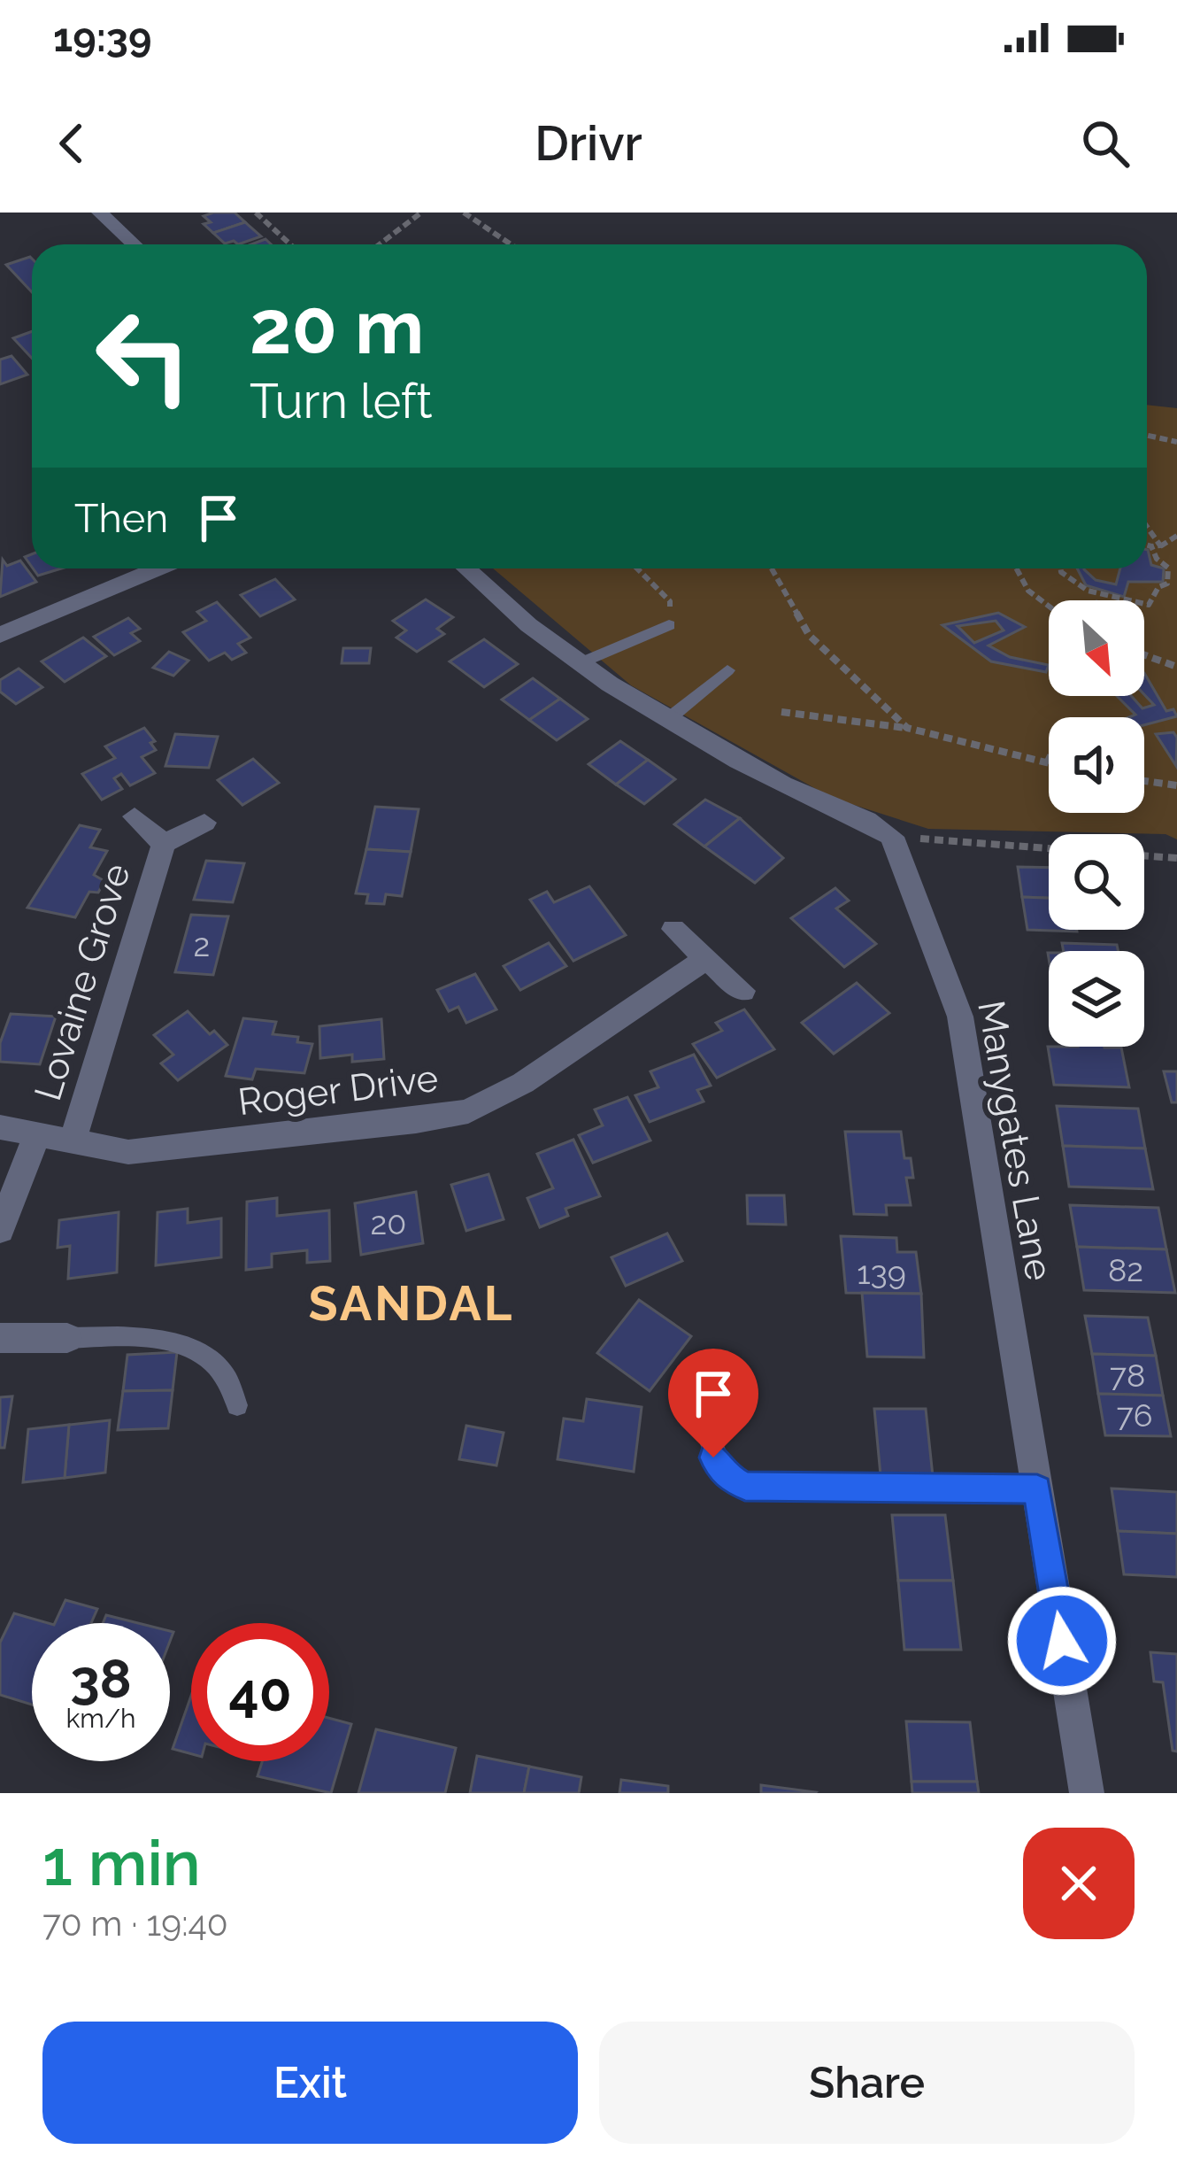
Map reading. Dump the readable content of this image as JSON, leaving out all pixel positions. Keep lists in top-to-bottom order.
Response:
{
  "streets": {
    "street": ["Lovaine Grove", "Roger Drive", "Manygates Lane"]
  },
  "crossings": [
    ["Lovaine Grove", "Roger Drive"]
  ],
  "districts": ["SANDAL"],
  "house_numbers": [
    "2",
    "20",
    "82",
    "139",
    "78",
    "76"
  ],
  "north": "bottom right",
  "page": {
    "status": "19:39",
    "header": "Drivr",
    "turn": ["20 m", "Turn left"],
    "then": "Then",
    "speed": "38 km/h",
    "limit": "40",
    "heading": ["1 min", "70 m · 19:40"],
    "buttons": ["Exit", "Share"]
  }
}
